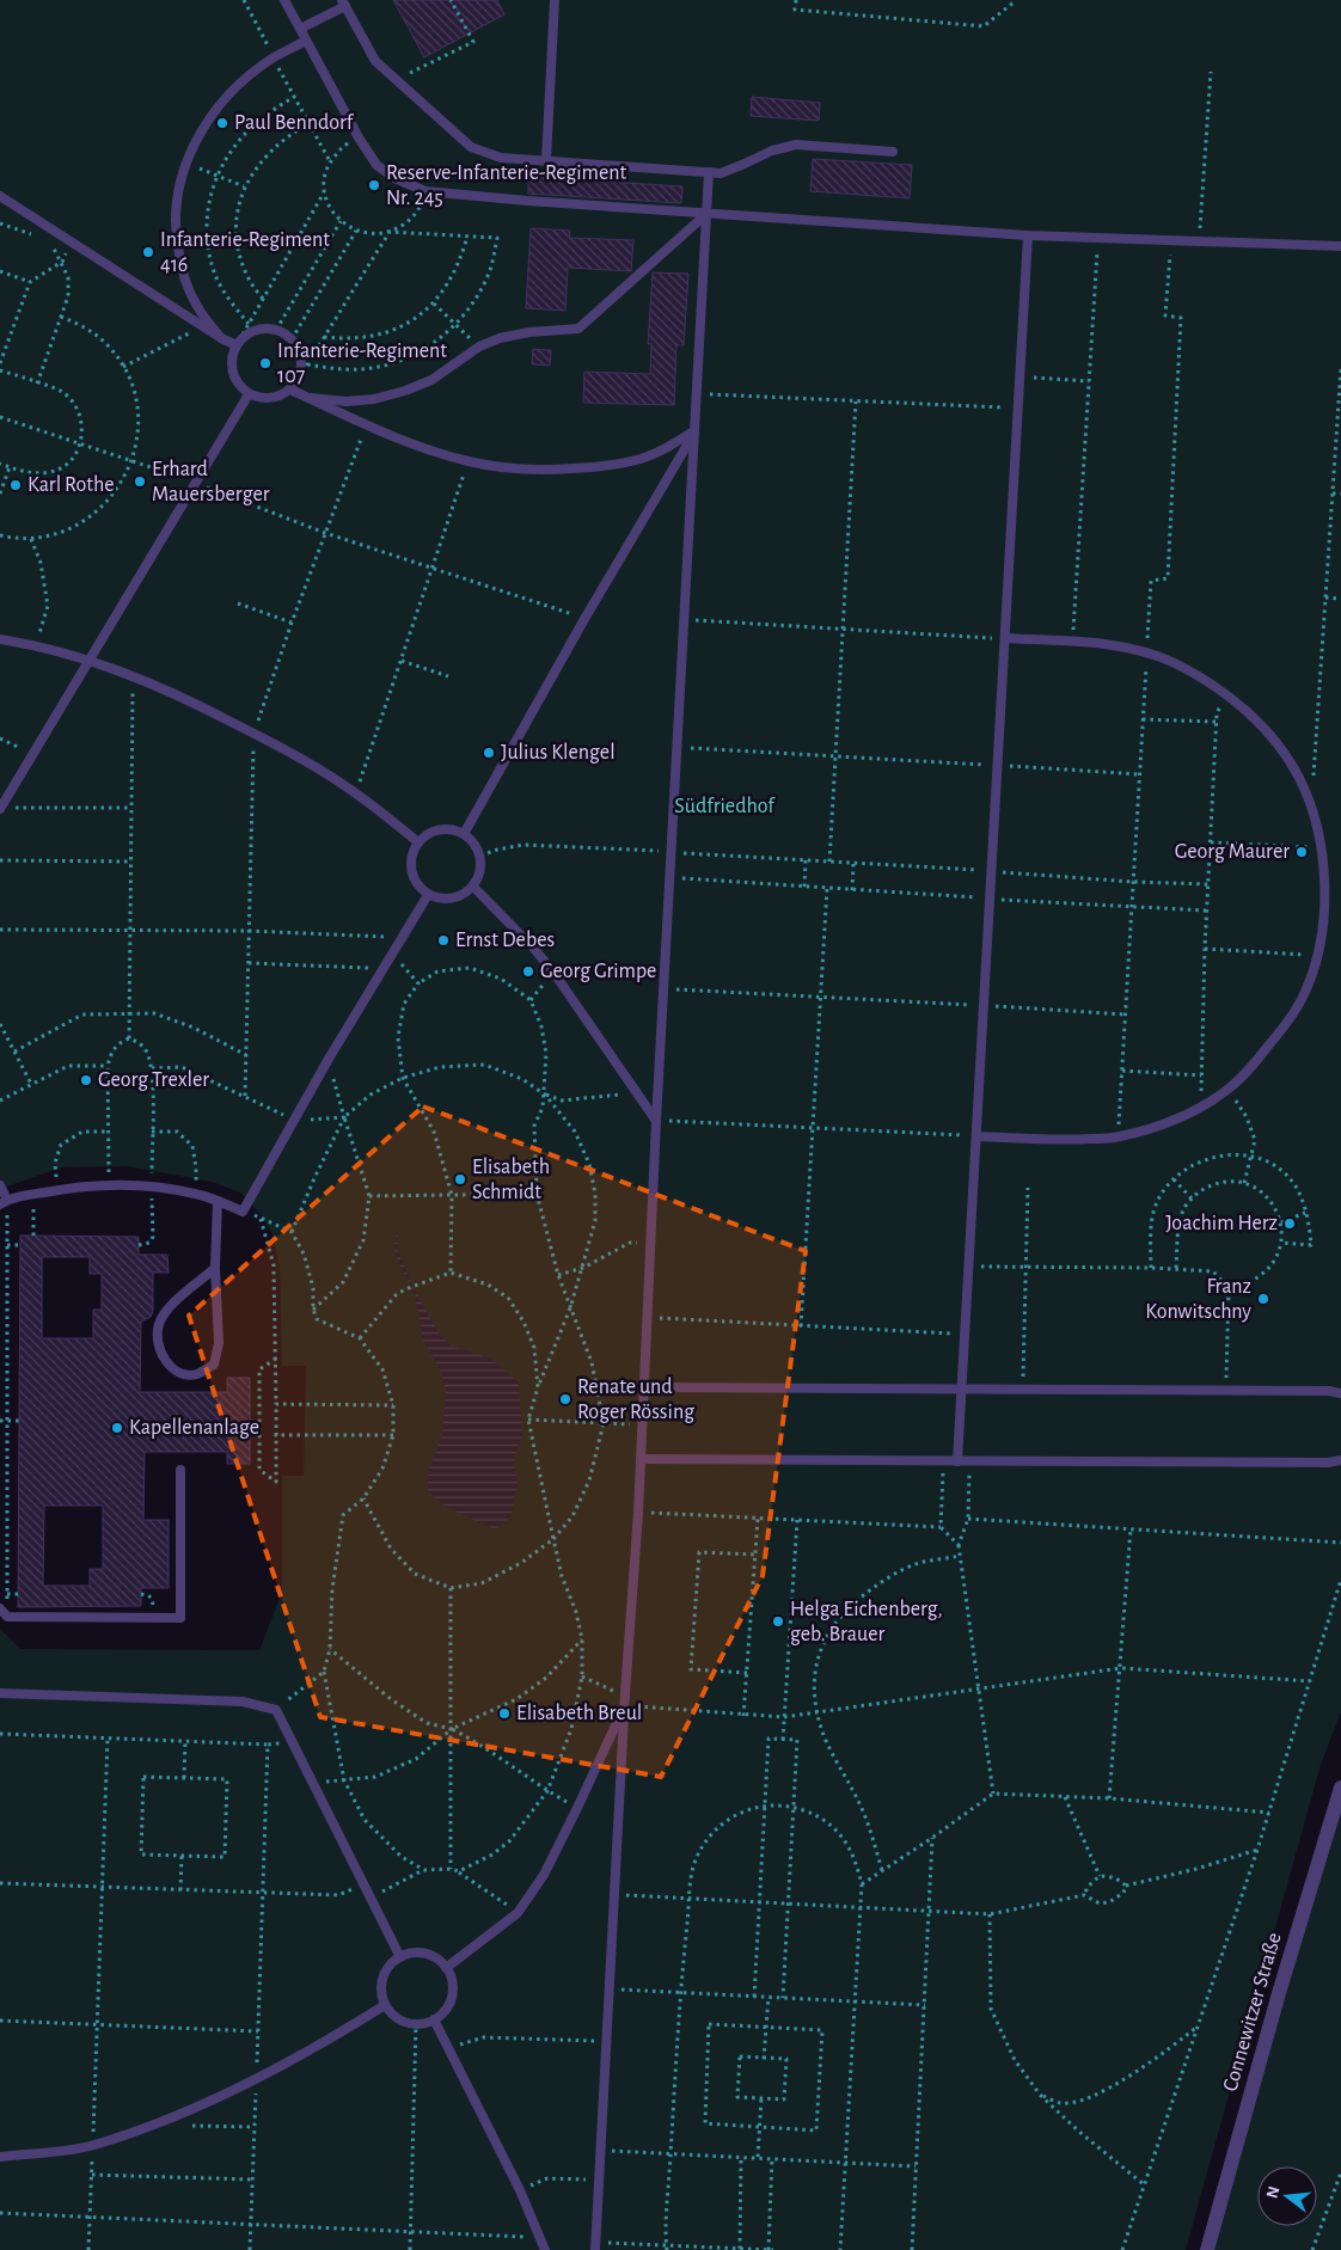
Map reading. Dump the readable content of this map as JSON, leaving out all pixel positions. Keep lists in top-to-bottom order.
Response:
{
  "streets": {
    "street": ["Connewitzer Straße"]
  },
  "parks": ["Südfriedhof"],
  "places": [
    "Paul Benndorf",
    "Reserve-Infanterie-Regiment Nr. 245",
    "Infanterie-Regiment 416",
    "Infanterie-Regiment 107",
    "Erhard Mauersberger",
    "Karl Rothe",
    "Julius Klengel",
    "Georg Maurer",
    "Ernst Debes",
    "Georg Grimpe",
    "Georg Trexler",
    "Elisabeth Schmidt",
    "Joachim Herz",
    "Franz Konwitschny",
    "Renate und Roger Rössing",
    "Kapellenanlage",
    "Helga Eichenberg, geb. Brauer",
    "Elisabeth Breul"
  ],
  "north": "left"
}
